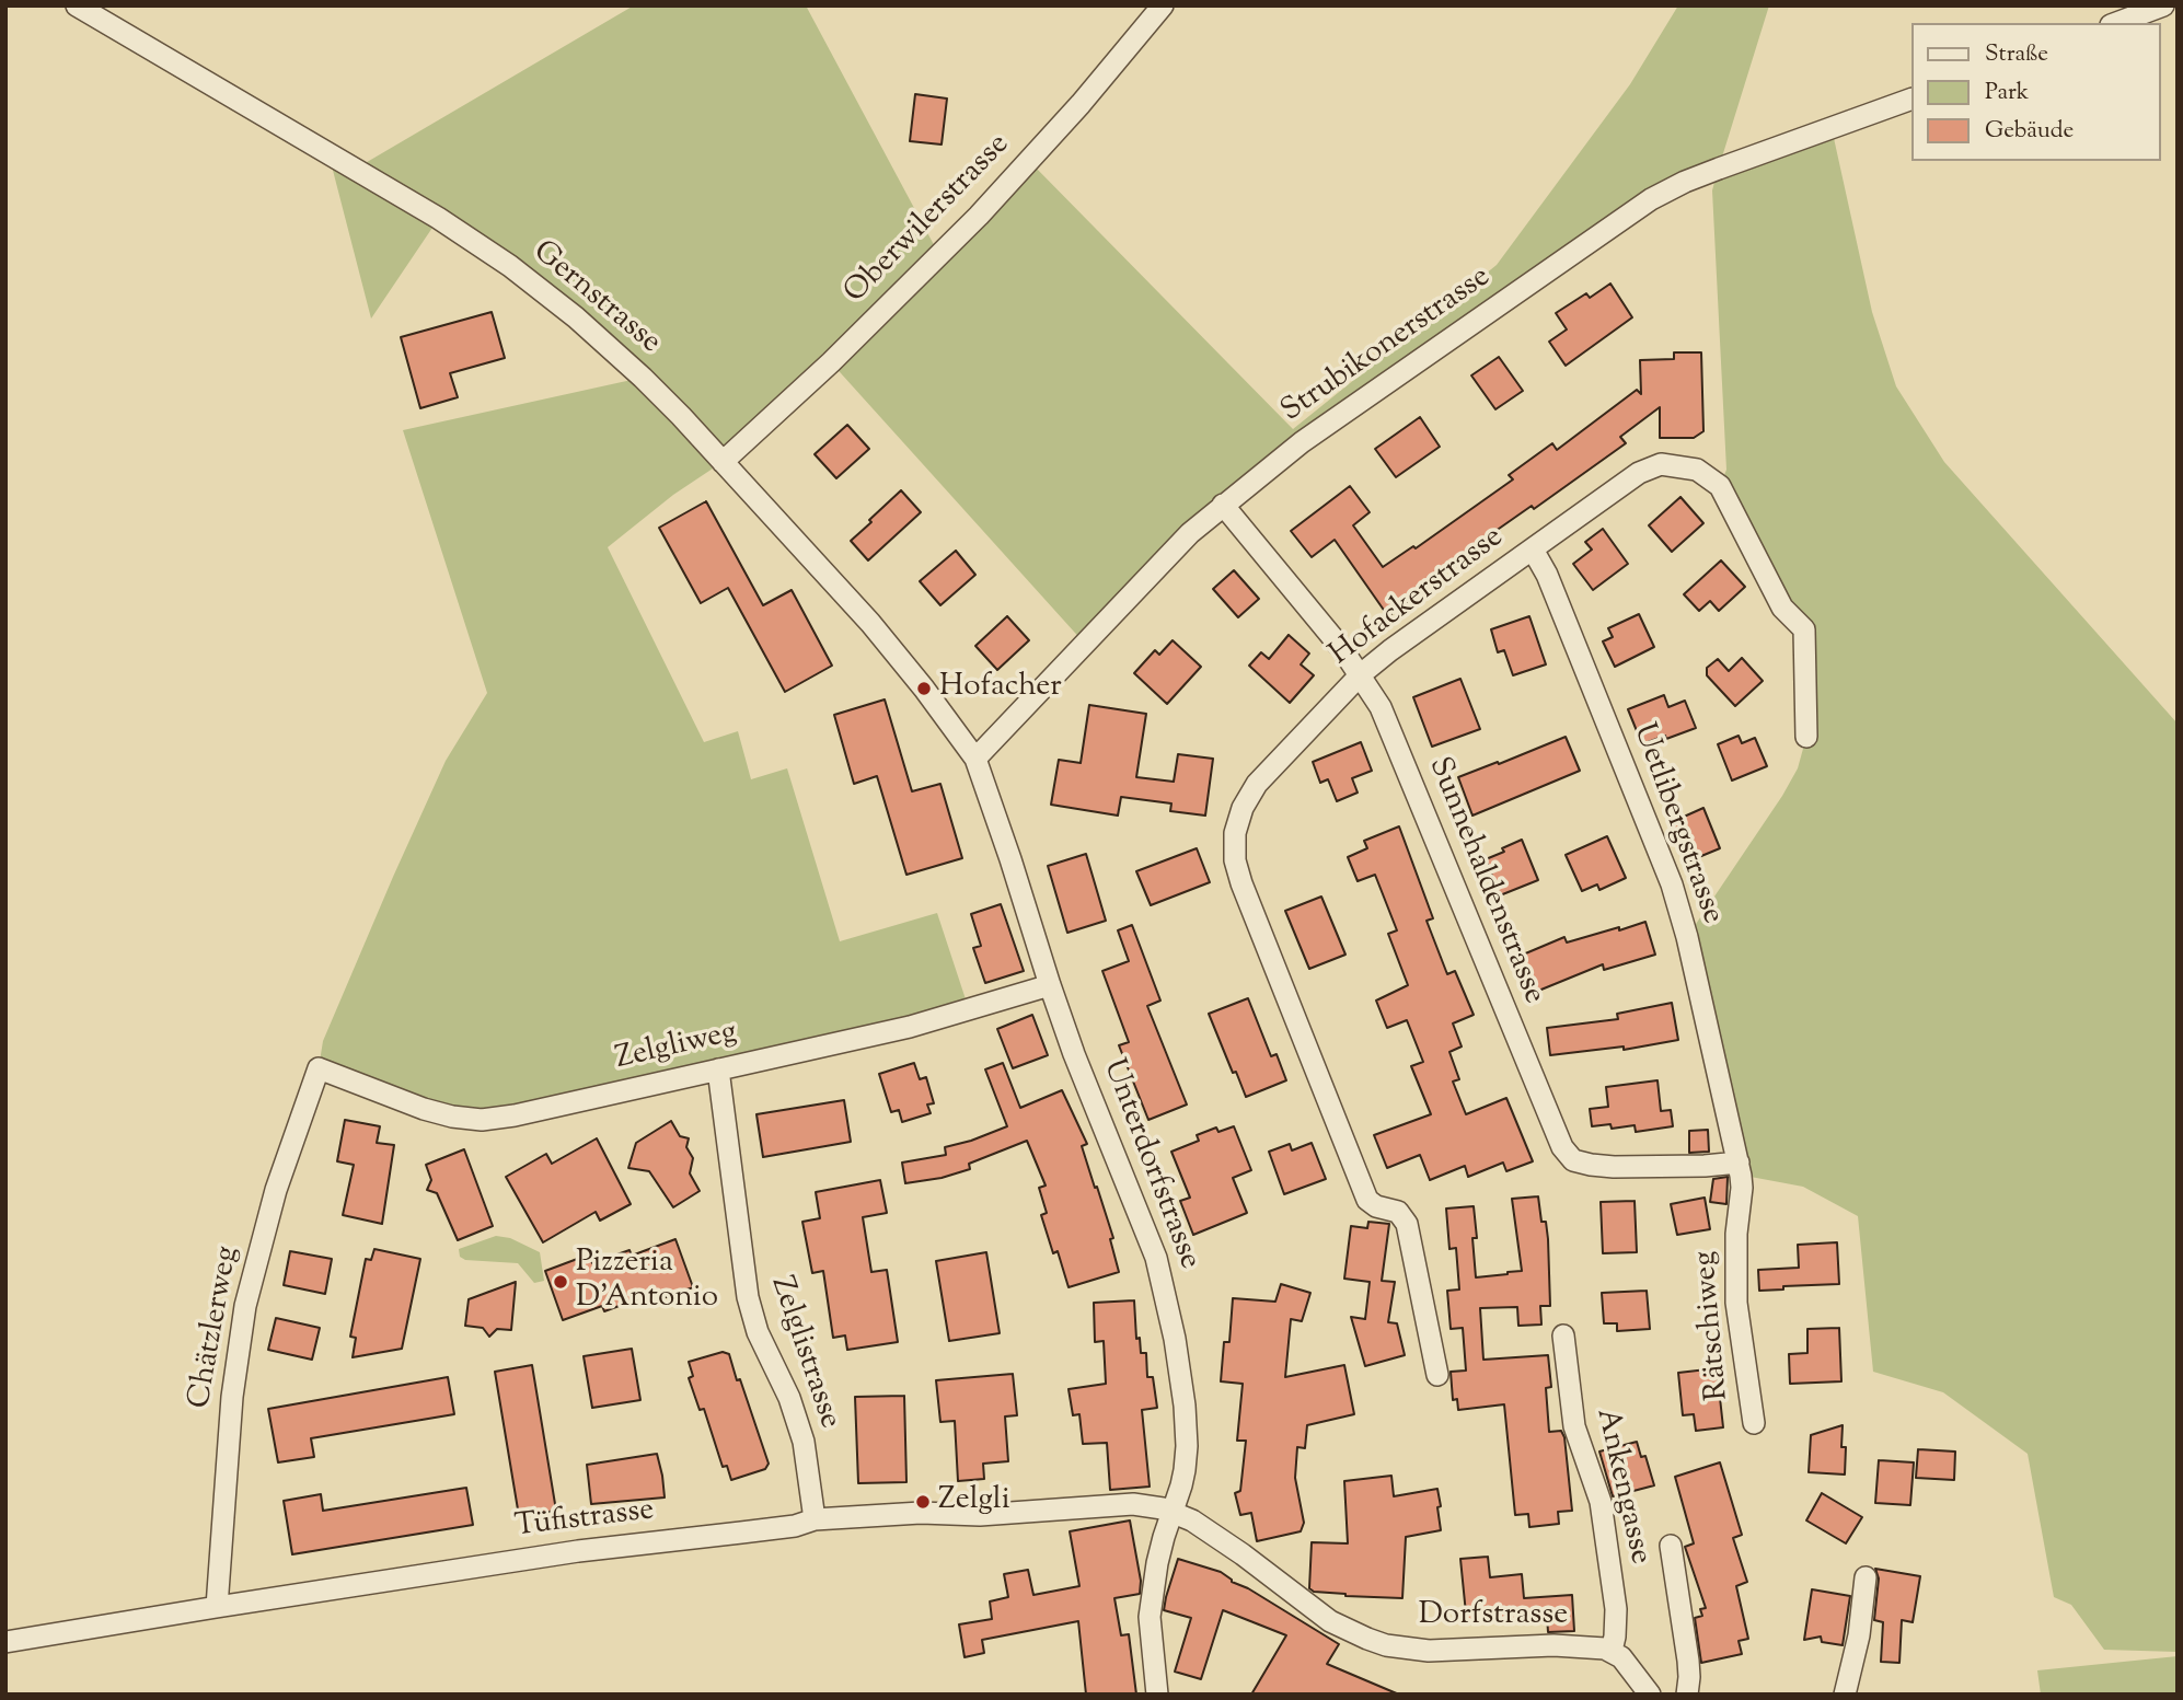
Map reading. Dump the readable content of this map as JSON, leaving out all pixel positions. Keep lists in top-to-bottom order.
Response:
{
  "streets": {
    "street": [
      "Oberwilerstrasse",
      "Gernstrasse",
      "Strubikonerstrasse",
      "Hofackerstrasse",
      "Uetlibergstrasse",
      "Sunnehaldenstrasse",
      "Zelgliweg",
      "Unterdorfstrasse",
      "Rätschiweg",
      "Chätzlerweg",
      "Zelglistrasse",
      "Ankengasse",
      "Tüfistrasse",
      "Dorfstrasse"
    ]
  },
  "crossings": [
    ["Oberwilerstrasse", "Gernstrasse"],
    ["Gernstrasse", "Strubikonerstrasse"],
    ["Gernstrasse", "Unterdorfstrasse"],
    ["Strubikonerstrasse", "Sunnehaldenstrasse"],
    ["Strubikonerstrasse", "Unterdorfstrasse"],
    ["Hofackerstrasse", "Uetlibergstrasse"],
    ["Hofackerstrasse", "Sunnehaldenstrasse"],
    ["Uetlibergstrasse", "Sunnehaldenstrasse"],
    ["Uetlibergstrasse", "Rätschiweg"],
    ["Sunnehaldenstrasse", "Rätschiweg"],
    ["Zelgliweg", "Unterdorfstrasse"],
    ["Zelgliweg", "Chätzlerweg"],
    ["Zelgliweg", "Zelglistrasse"],
    ["Unterdorfstrasse", "Tüfistrasse"],
    ["Unterdorfstrasse", "Dorfstrasse"],
    ["Chätzlerweg", "Tüfistrasse"],
    ["Zelglistrasse", "Tüfistrasse"],
    ["Ankengasse", "Dorfstrasse"],
    ["Tüfistrasse", "Dorfstrasse"]
  ],
  "places": ["Hofacher", "Pizzeria D'Antonio", "Zelgli"],
  "legend": ["Straße", "Park", "Gebäude"]
}
